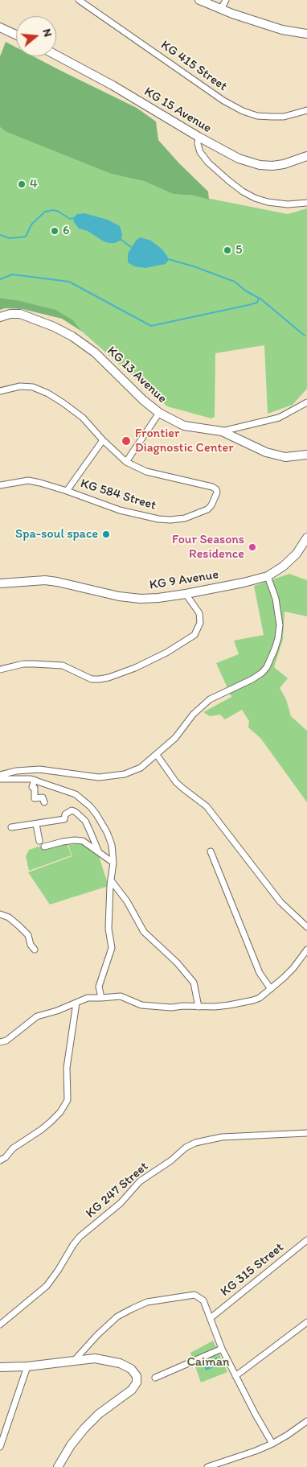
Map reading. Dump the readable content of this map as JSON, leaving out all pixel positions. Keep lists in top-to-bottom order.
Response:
{
  "streets": {
    "main road": ["KG 15 Avenue", "KG 13 Avenue", "KG 9 Avenue"],
    "street": [
      "KG 415 Street",
      "KG 584 Street",
      "KG 247 Street",
      "KG 315 Street"
    ]
  },
  "parks": ["Caiman"],
  "places": [
    "4",
    "6",
    "5",
    "Frontier Diagnostic Center",
    "Spa-soul space",
    "Four Seasons Residence"
  ],
  "north": "right"
}
